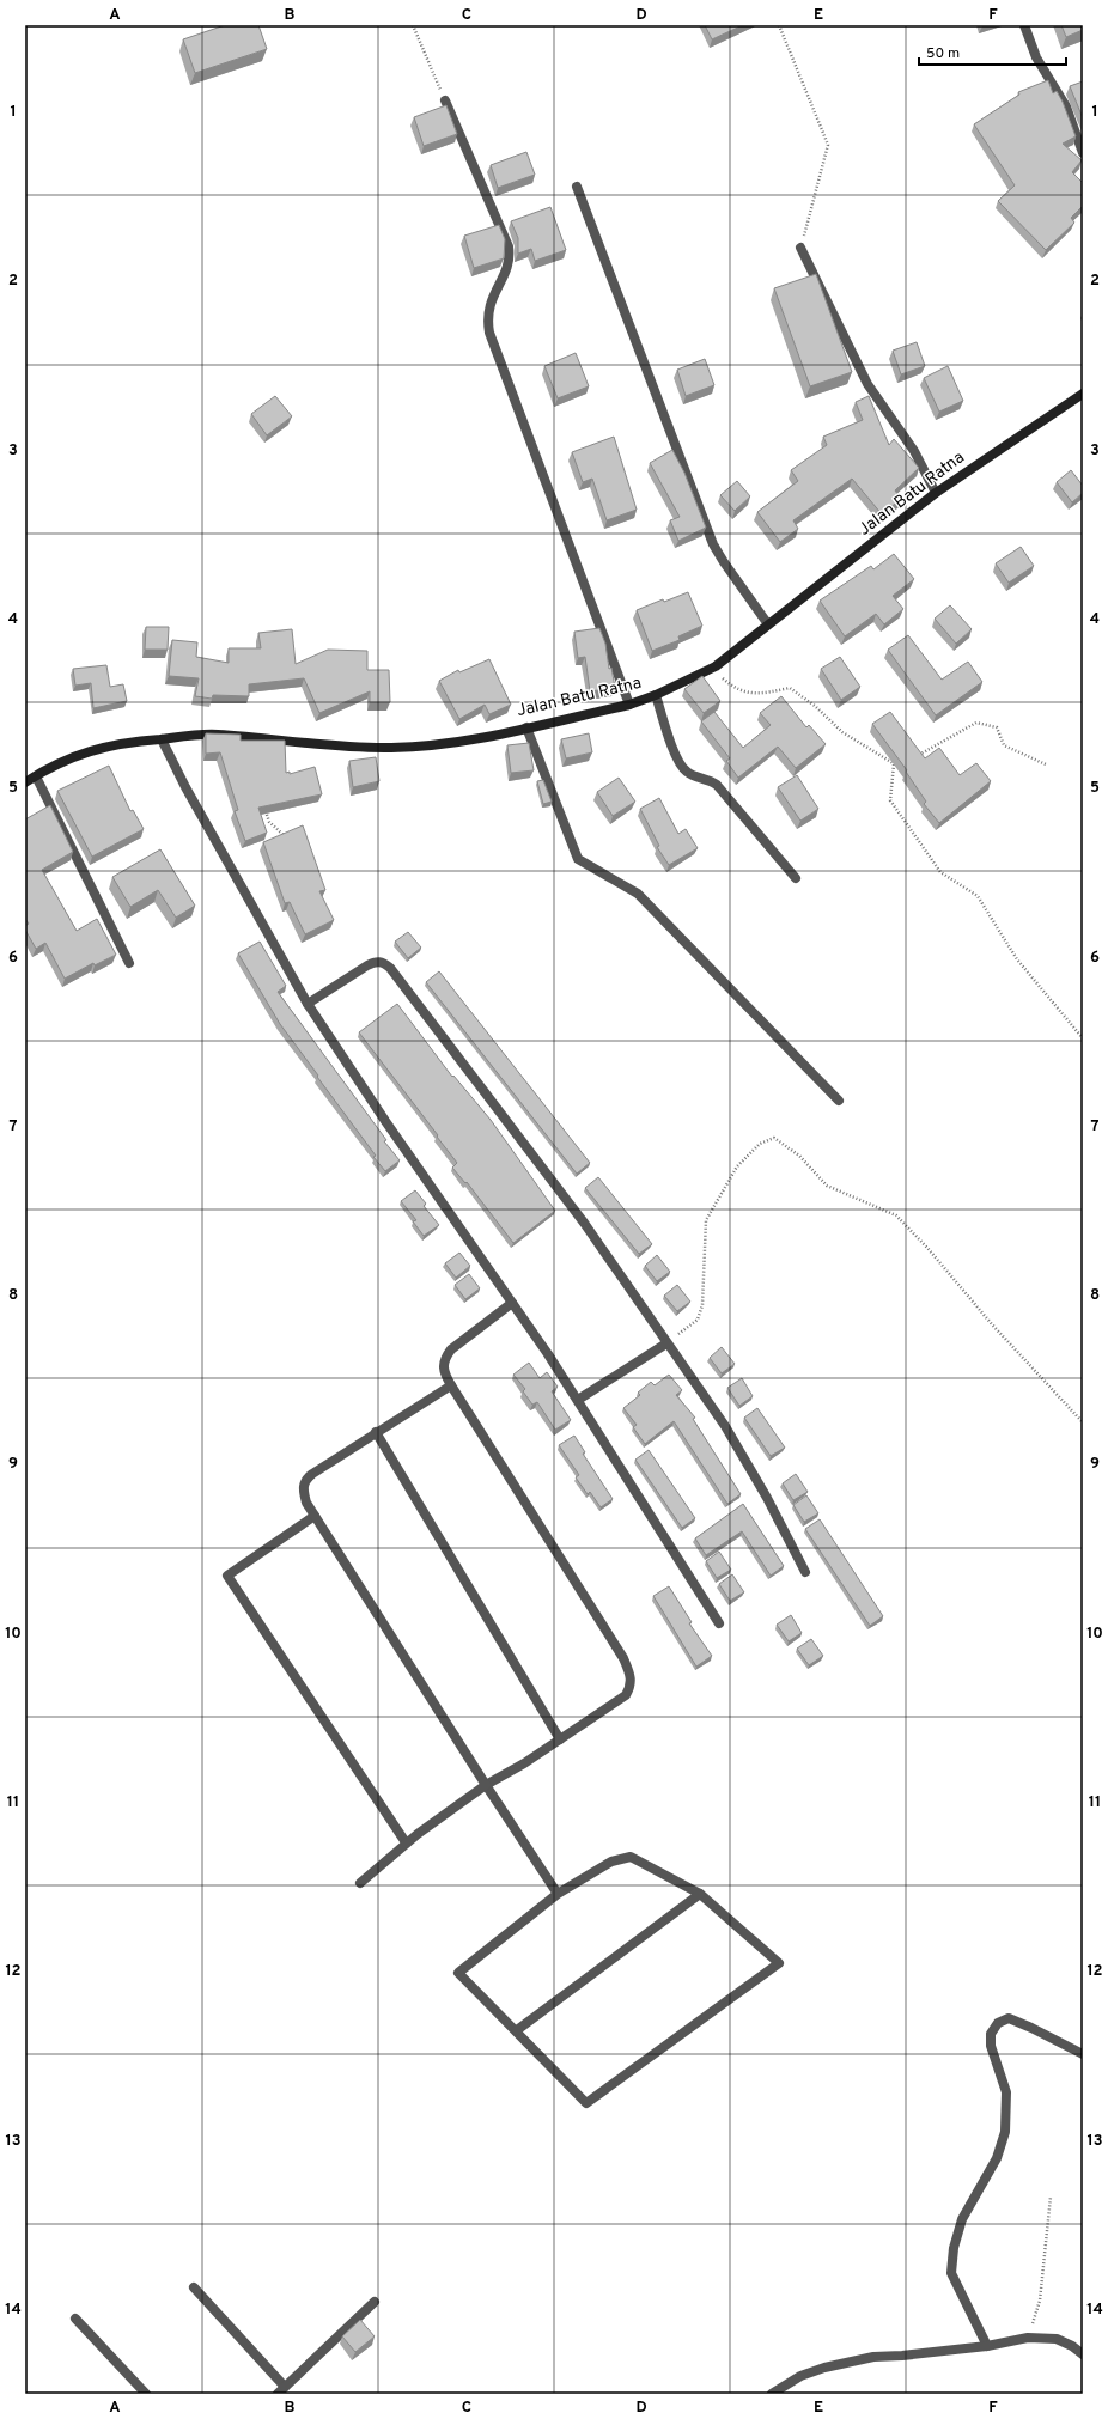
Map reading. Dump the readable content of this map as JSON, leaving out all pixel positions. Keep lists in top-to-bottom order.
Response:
{
  "streets": {
    "street": ["Jalan Batu Ratna"]
  },
  "scale_bar": "50 m",
  "grid": {
    "columns": [
      "A",
      "B",
      "C",
      "D",
      "E",
      "F"
    ],
    "rows": [
      "1",
      "2",
      "3",
      "4",
      "5",
      "6",
      "7",
      "8",
      "9",
      "10",
      "11",
      "12",
      "13",
      "14"
    ]
  }
}
